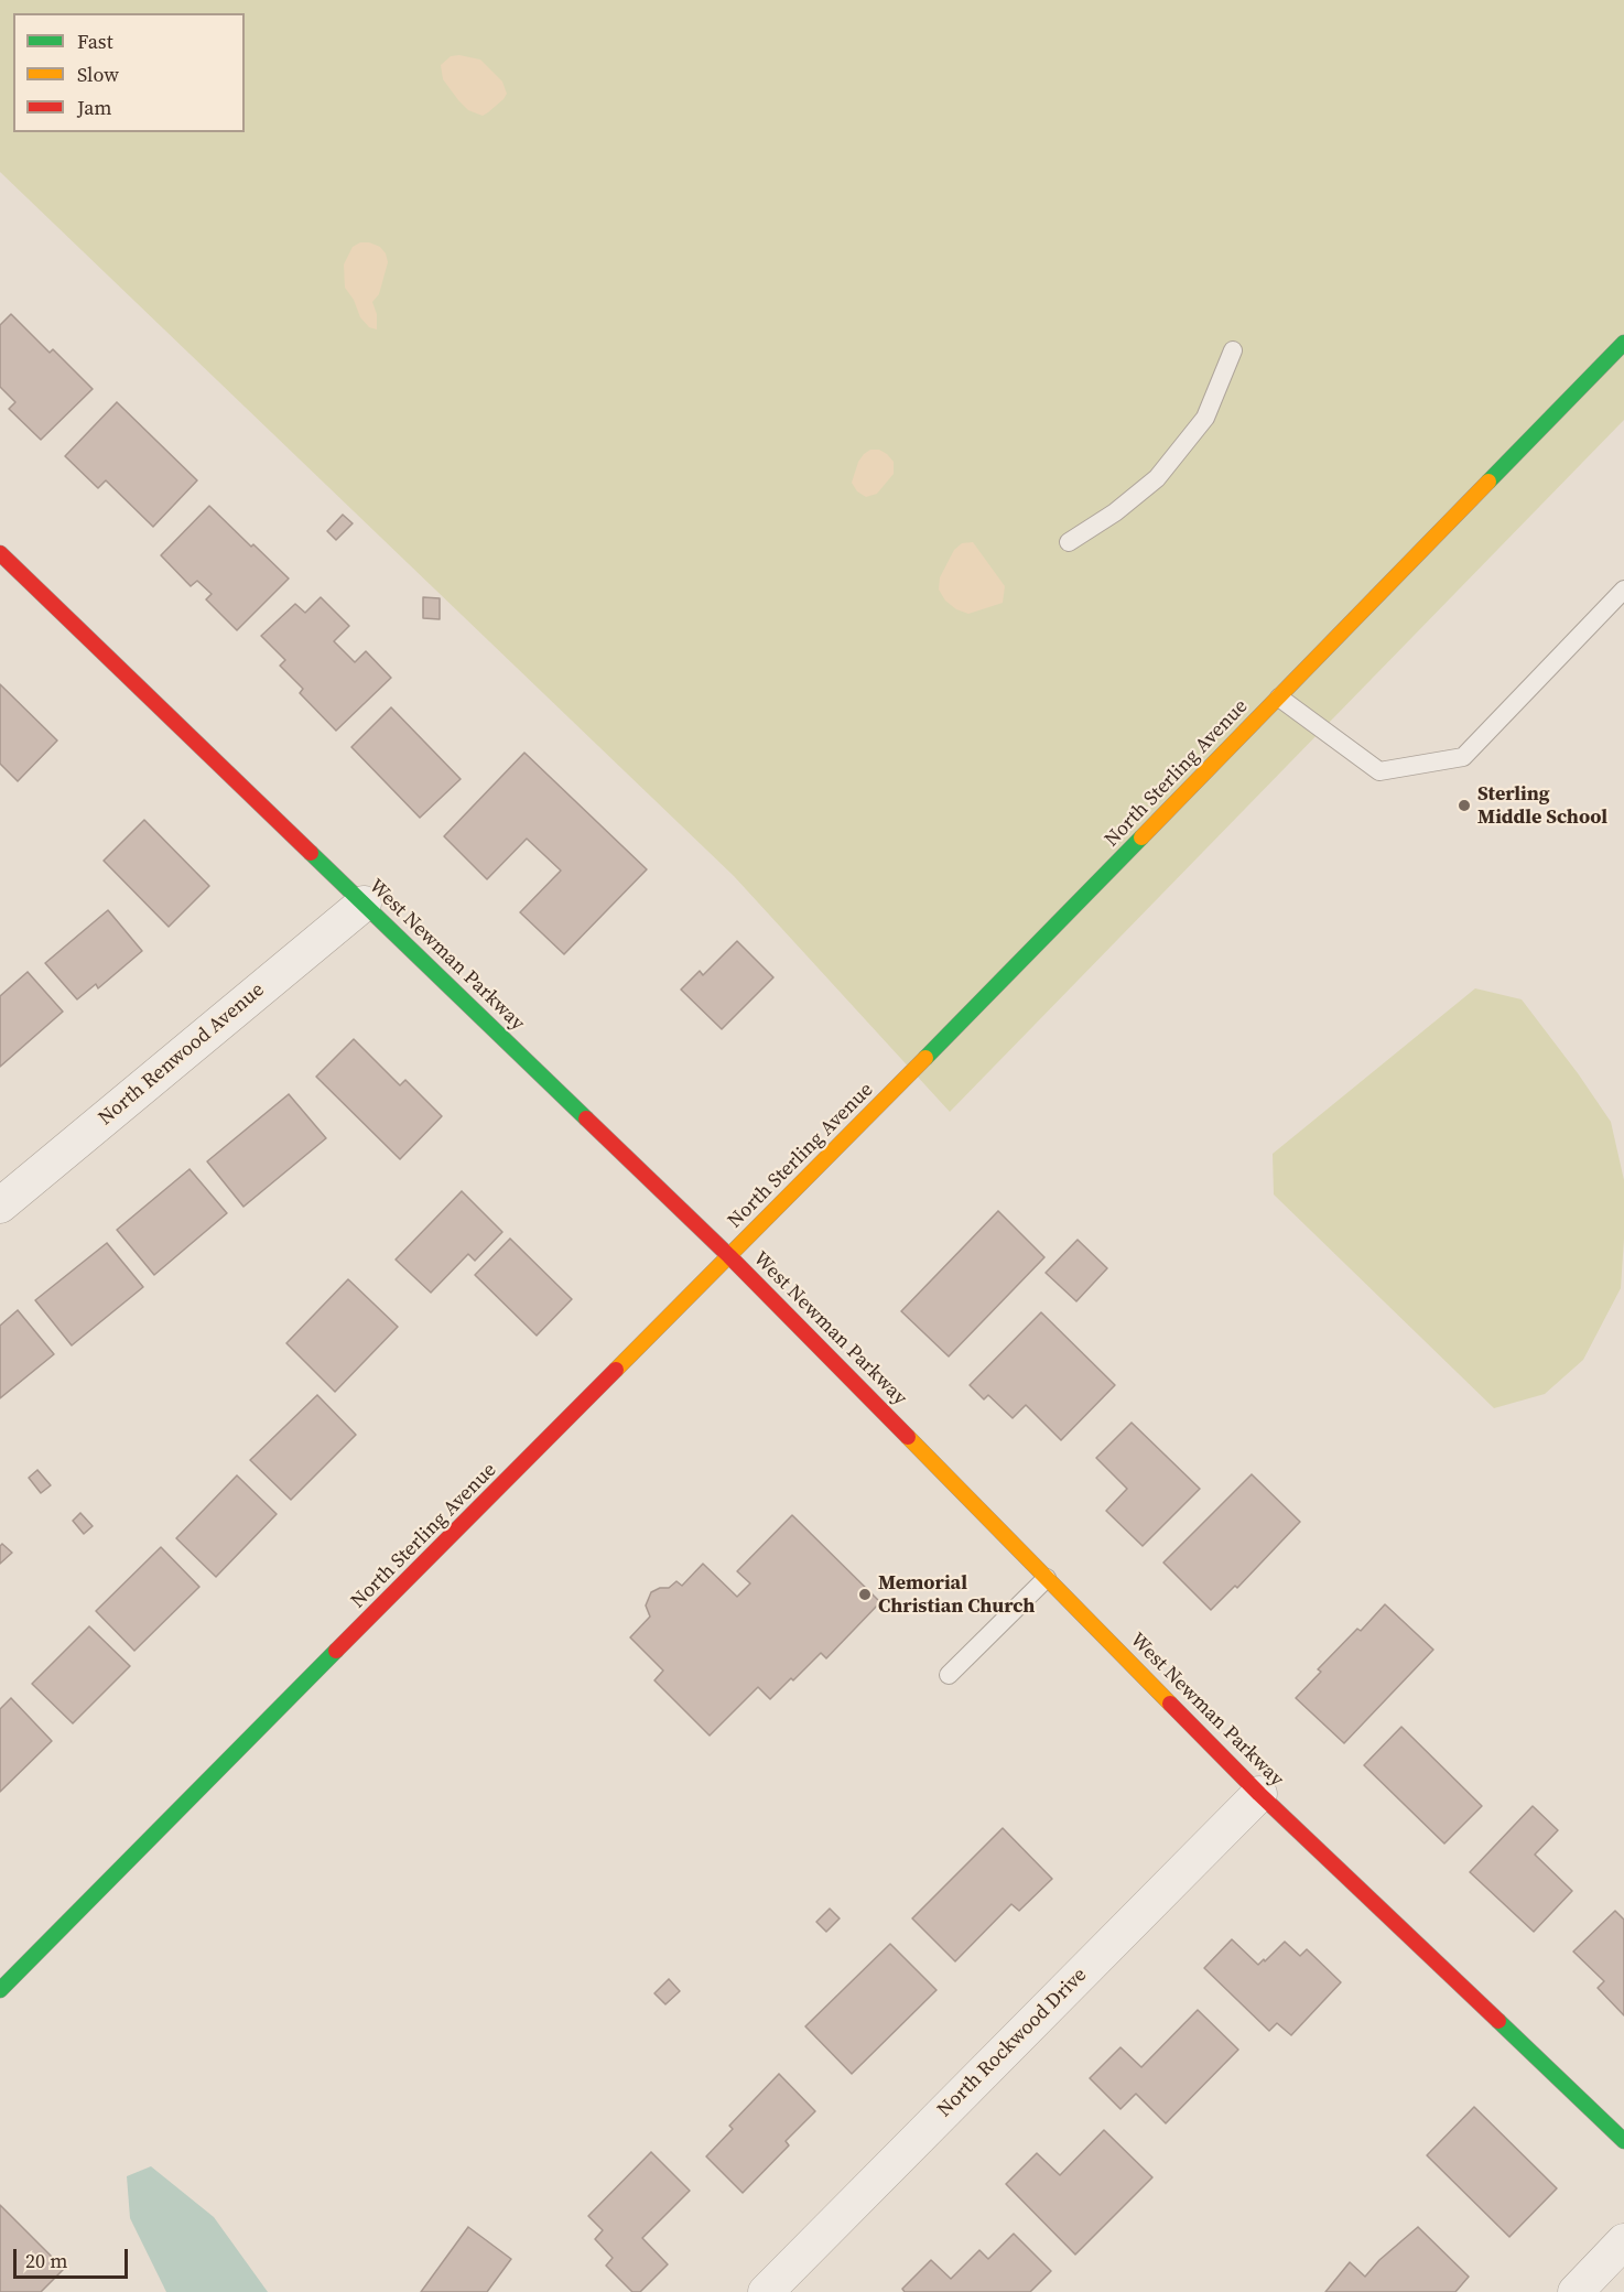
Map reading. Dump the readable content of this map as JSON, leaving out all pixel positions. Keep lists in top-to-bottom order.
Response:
{
  "streets": {
    "main road": ["North Sterling Avenue", "West Newman Parkway"],
    "street": ["North Renwood Avenue", "North Rockwood Drive"]
  },
  "crossings": [
    ["North Sterling Avenue", "West Newman Parkway"],
    ["West Newman Parkway", "North Renwood Avenue"],
    ["West Newman Parkway", "North Rockwood Drive"]
  ],
  "places": ["Sterling Middle School", "Memorial Christian Church"],
  "legend": ["Fast", "Slow", "Jam"],
  "scale_bar": "20 m"
}
